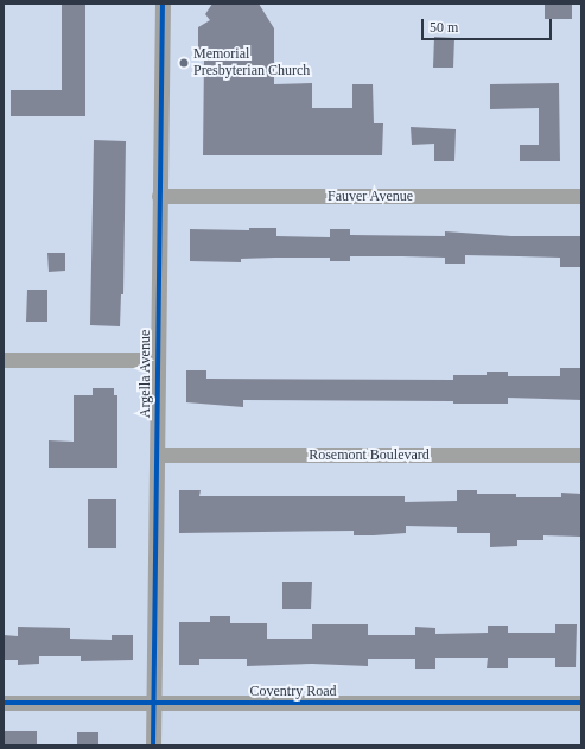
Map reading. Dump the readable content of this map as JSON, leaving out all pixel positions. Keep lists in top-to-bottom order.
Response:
{
  "streets": {
    "street": [
      "Fauver Avenue",
      "Argella Avenue",
      "Rosemont Boulevard",
      "Coventry Road"
    ]
  },
  "crossings": [
    ["Fauver Avenue", "Argella Avenue"],
    ["Argella Avenue", "Rosemont Boulevard"],
    ["Argella Avenue", "Coventry Road"]
  ],
  "places": ["Memorial Presbyterian Church"],
  "scale_bar": "50 m"
}
